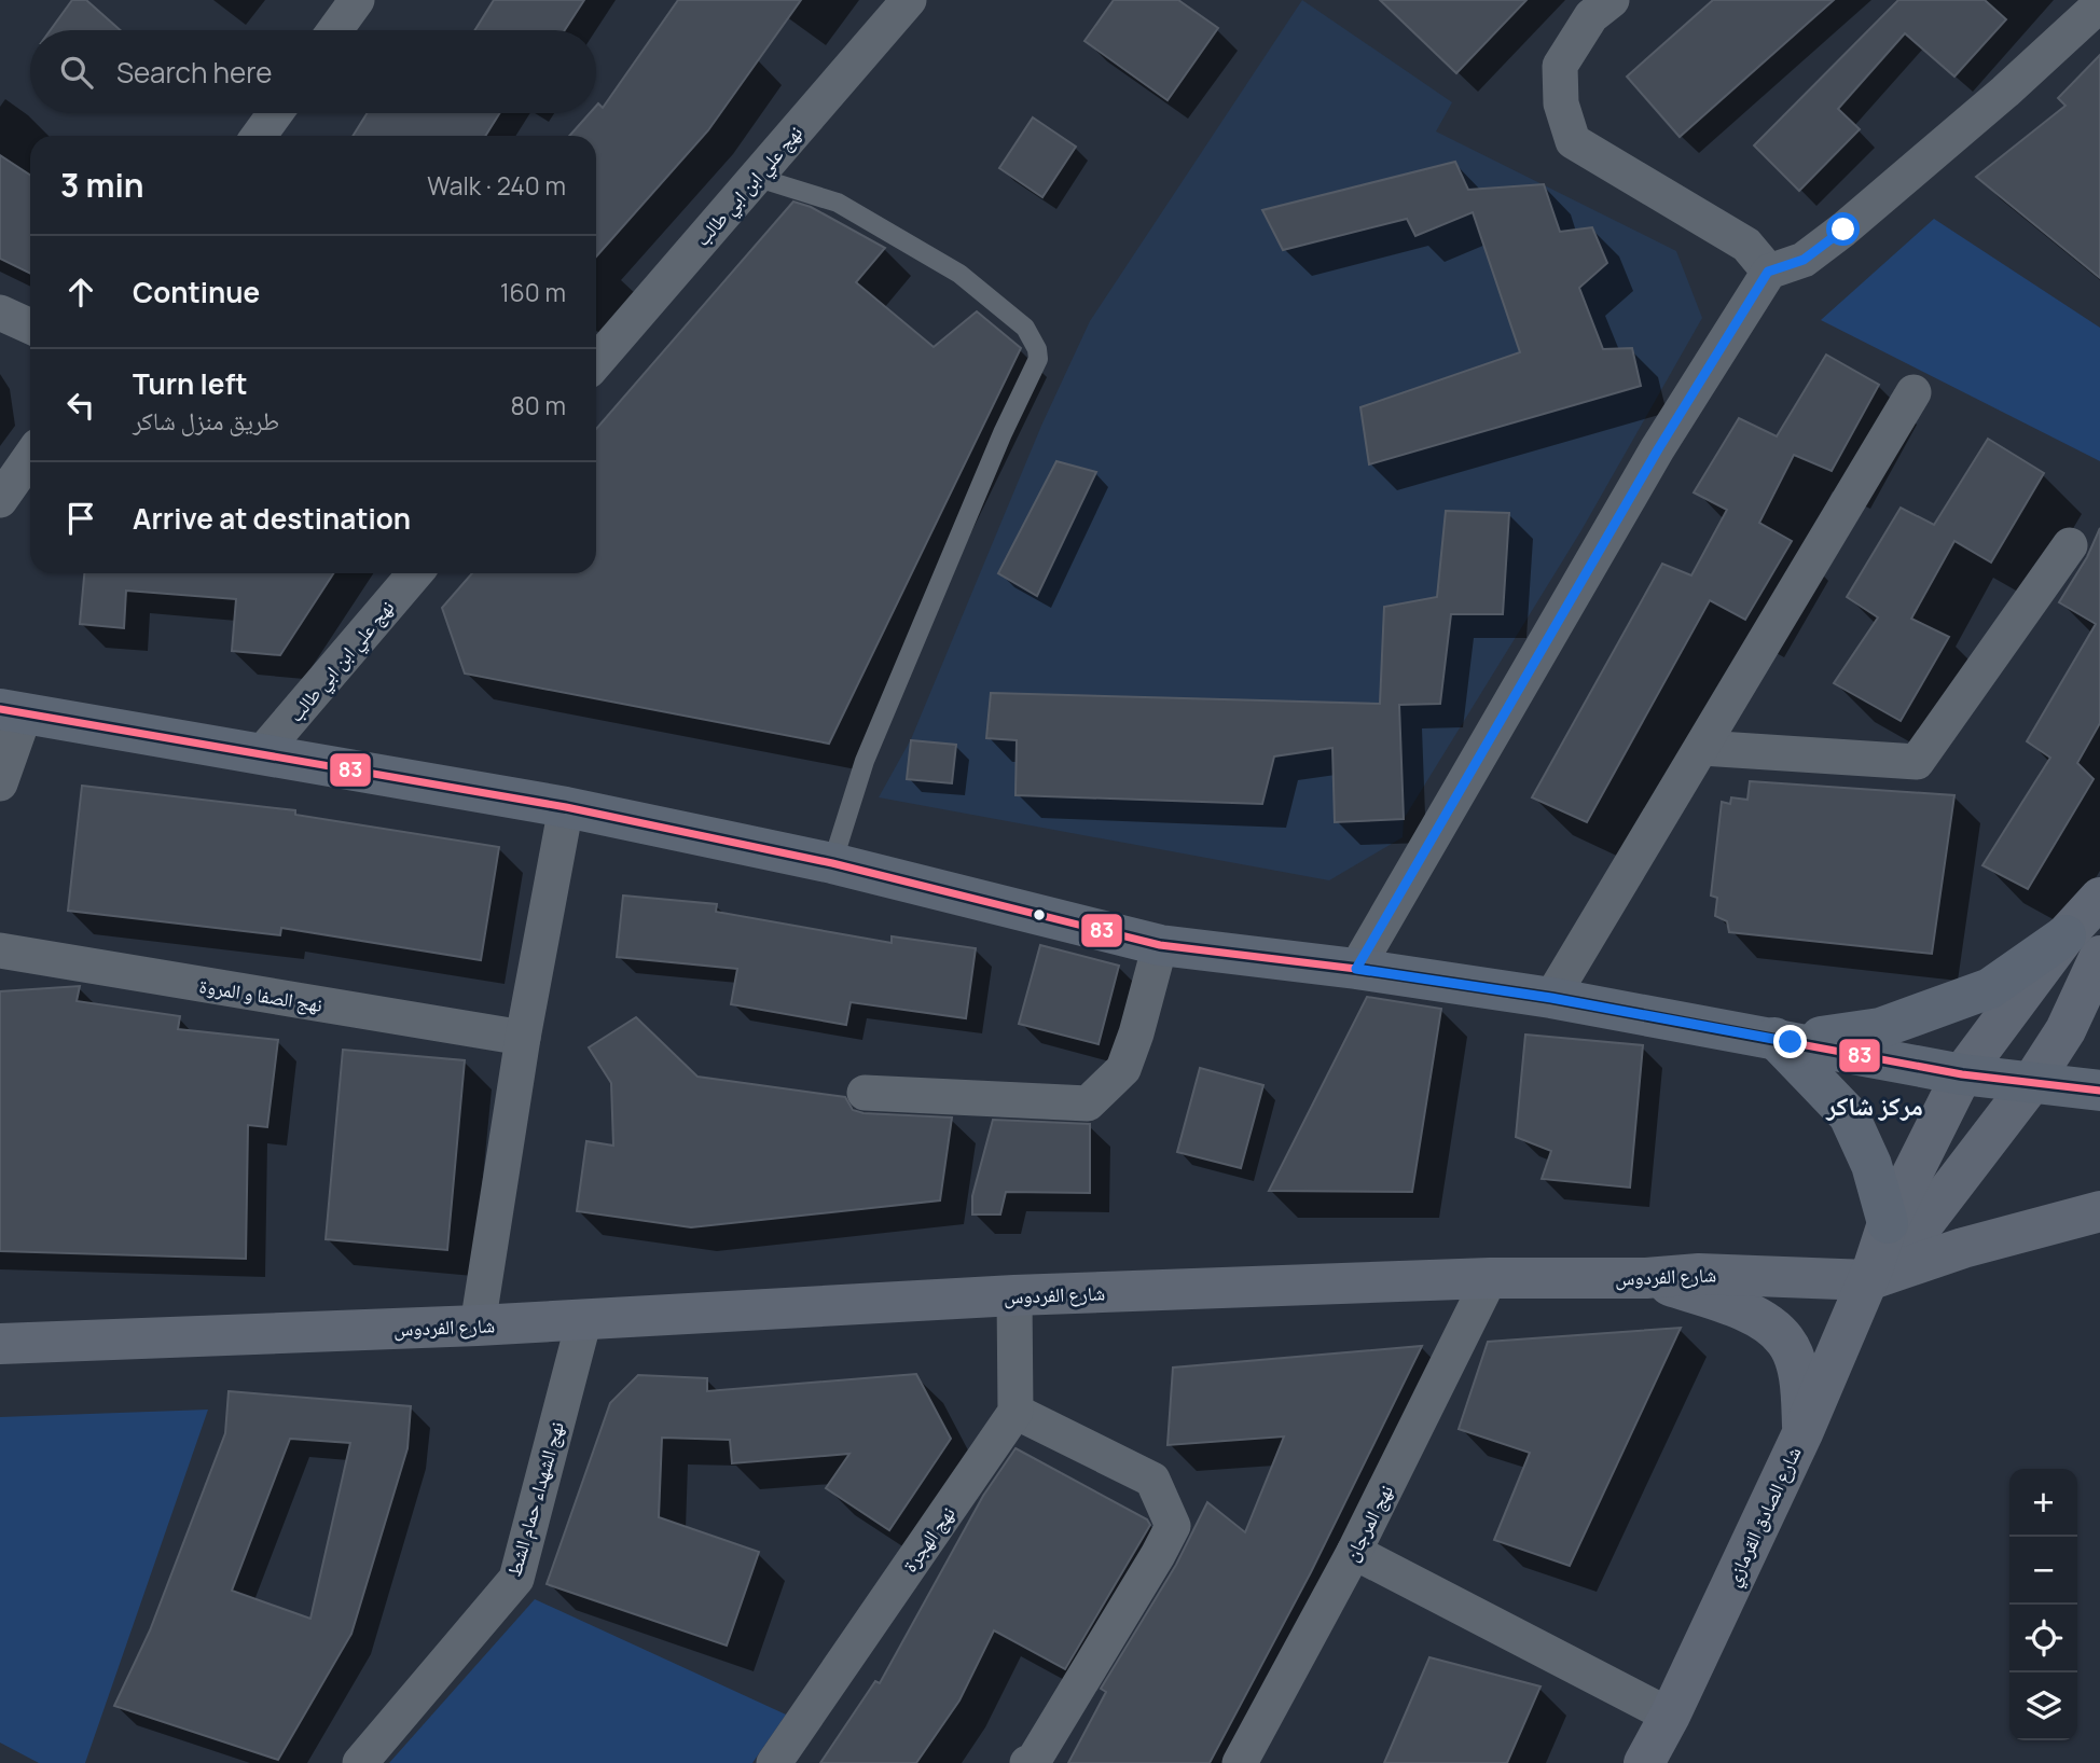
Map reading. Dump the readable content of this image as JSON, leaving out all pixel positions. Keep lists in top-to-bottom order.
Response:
{
  "streets": {
    "street": [
      "نهج علي ابن ابي طالب",
      "نهج الصفا و المروة",
      "شارع الفردوس",
      "نهج الشهداء حمام الشط",
      "شارع الصادق القرمازي",
      "نهج المرجان",
      "نهج الهجرة"
    ]
  },
  "crossings": [
    ["شارع الفردوس", "نهج الشهداء حمام الشط"],
    ["شارع الفردوس", "شارع الصادق القرمازي"],
    ["شارع الفردوس", "نهج المرجان"]
  ],
  "districts": ["مركز شاكر"],
  "lines": ["transit line 83"],
  "page": {
    "search": "Search here",
    "heading": ["3 min", "Walk · 240 m"],
    "list": [
      ["Continue", "160 m"],
      ["Turn left", "طريق منزل شاكر", "80 m"],
      "Arrive at destination"
    ],
    "map_buttons": ["+", "−"]
  }
}
